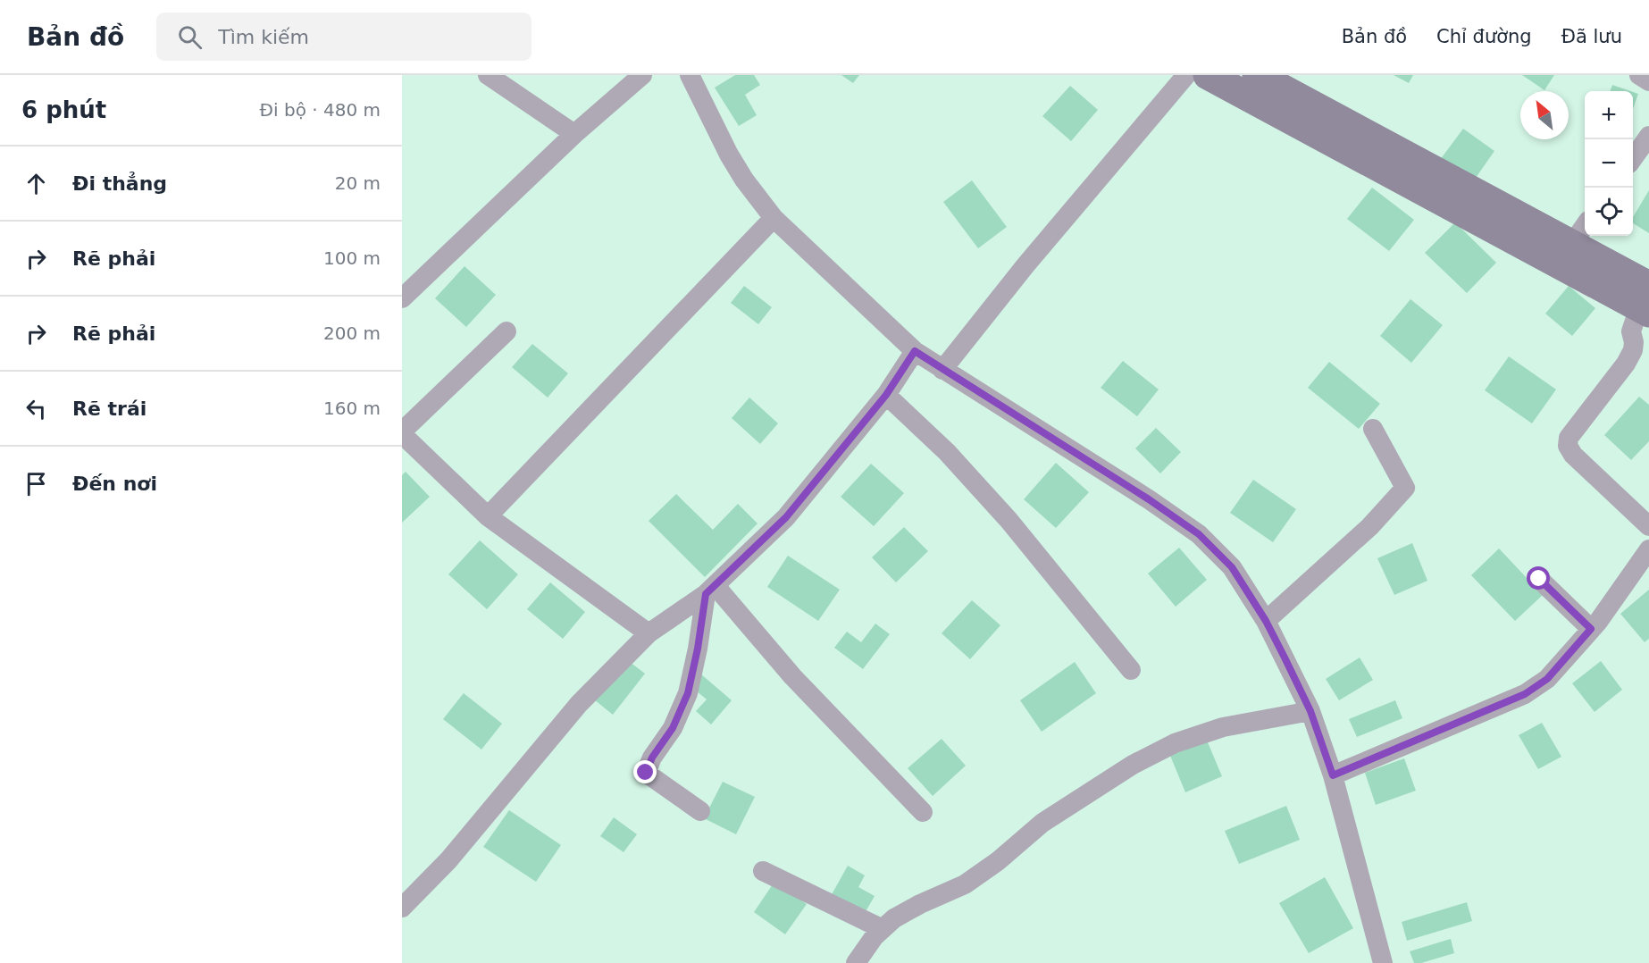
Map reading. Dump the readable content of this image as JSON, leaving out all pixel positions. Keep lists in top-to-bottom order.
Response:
{
  "north": "top left",
  "page": {
    "header": "Bản đồ",
    "search": "Tìm kiếm",
    "nav": ["Bản đồ", "Chỉ đường", "Đã lưu"],
    "heading": ["6 phút", "Đi bộ · 480 m"],
    "map_buttons": ["+", "−"],
    "list": [
      ["Đi thẳng", "20 m"],
      ["Rẽ phải", "100 m"],
      ["Rẽ phải", "200 m"],
      ["Rẽ trái", "160 m"],
      "Đến nơi"
    ]
  }
}
